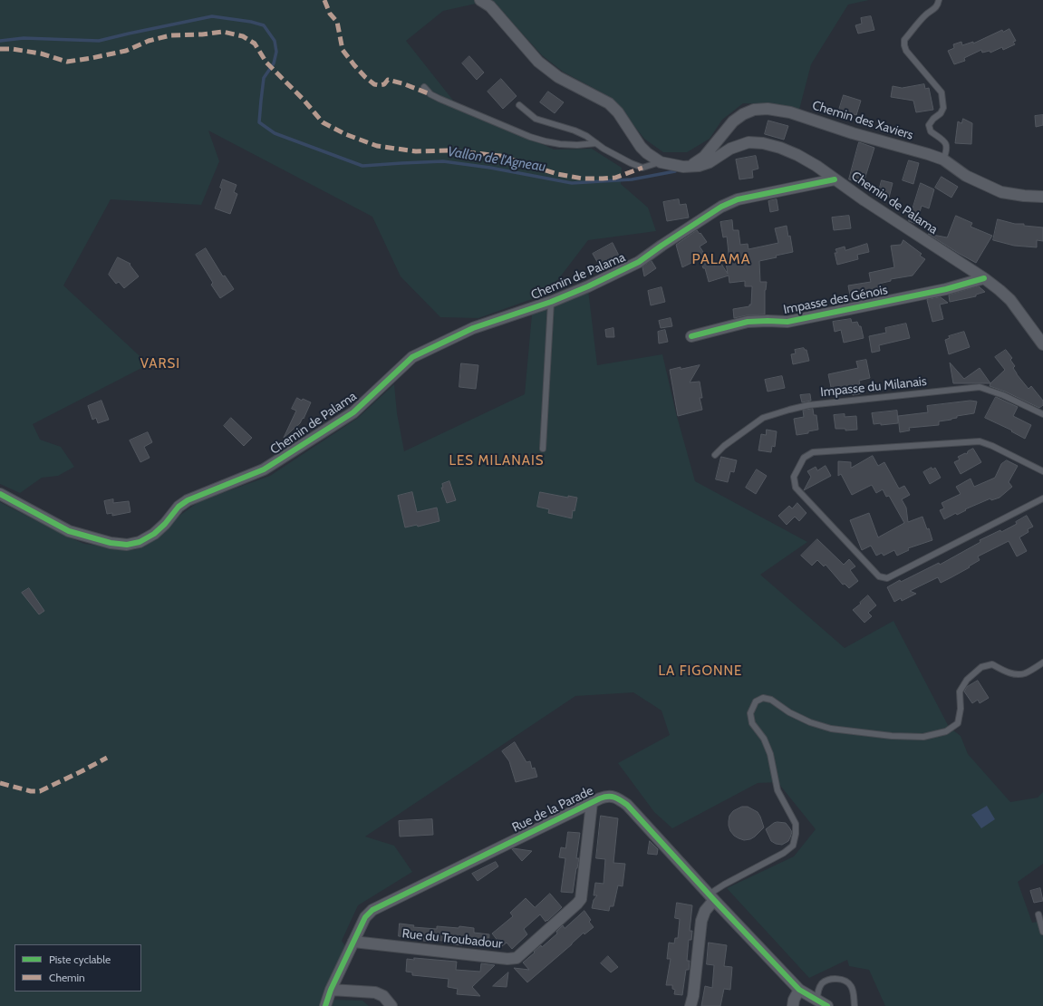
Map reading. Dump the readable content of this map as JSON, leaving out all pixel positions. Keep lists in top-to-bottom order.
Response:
{
  "streets": {
    "street": [
      "Chemin des Xaviers",
      "Chemin de Palama",
      "Impasse des Génois",
      "Rue de la Parade",
      "Rue du Troubadour"
    ],
    "lane": ["Impasse du Milanais"]
  },
  "crossings": [
    ["Chemin de Palama", "Impasse des Génois"],
    ["Rue de la Parade", "Rue du Troubadour"]
  ],
  "districts": [
    "PALAMA",
    "VARSI",
    "LES MILANAIS",
    "LA FIGONNE"
  ],
  "water": ["Vallon de l'Agneau"],
  "legend": ["Piste cyclable", "Chemin"]
}
